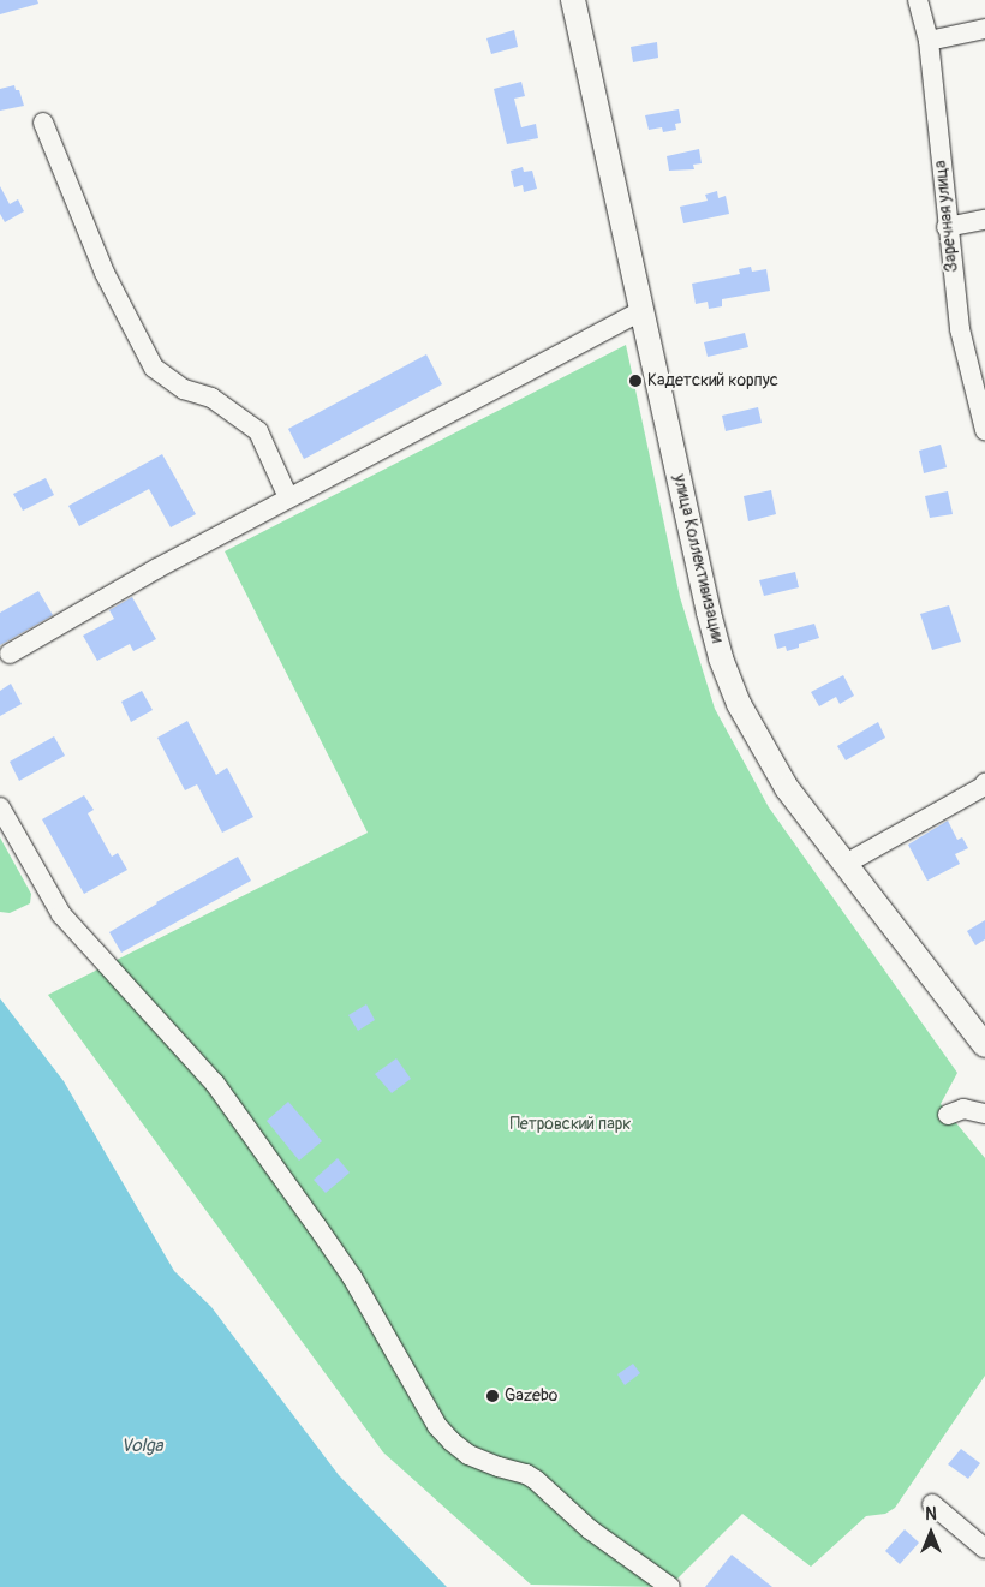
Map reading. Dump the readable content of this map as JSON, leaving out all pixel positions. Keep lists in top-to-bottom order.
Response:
{
  "streets": {
    "main road": ["улица Коллективизации"],
    "street": ["Заречная улица"]
  },
  "water": ["Volga"],
  "parks": ["Петровский парк"],
  "places": ["Кадетский корпус", "Gazebo"],
  "north": "top"
}
